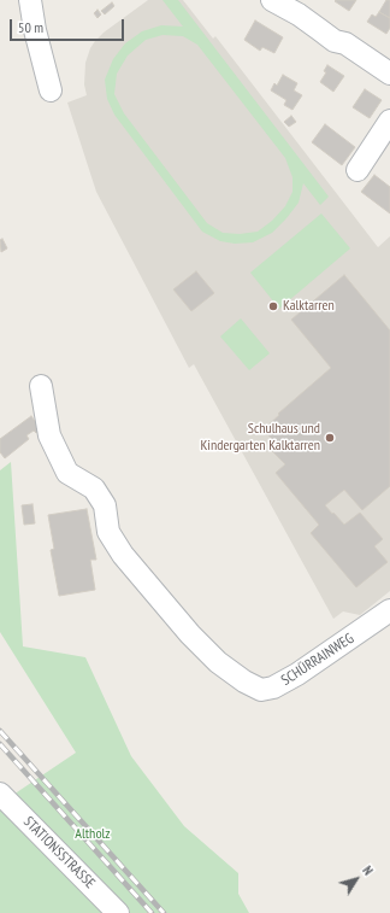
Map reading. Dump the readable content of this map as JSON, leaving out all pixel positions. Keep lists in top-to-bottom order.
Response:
{
  "streets": {
    "street": ["SCHÜRRAINWEG", "STATIONSSTRASSE"]
  },
  "parks": ["Altholz"],
  "places": ["Kalktarren", "Schulhaus und Kindergarten Kalktarren"],
  "scale_bar": "50 m",
  "north": "top right"
}
